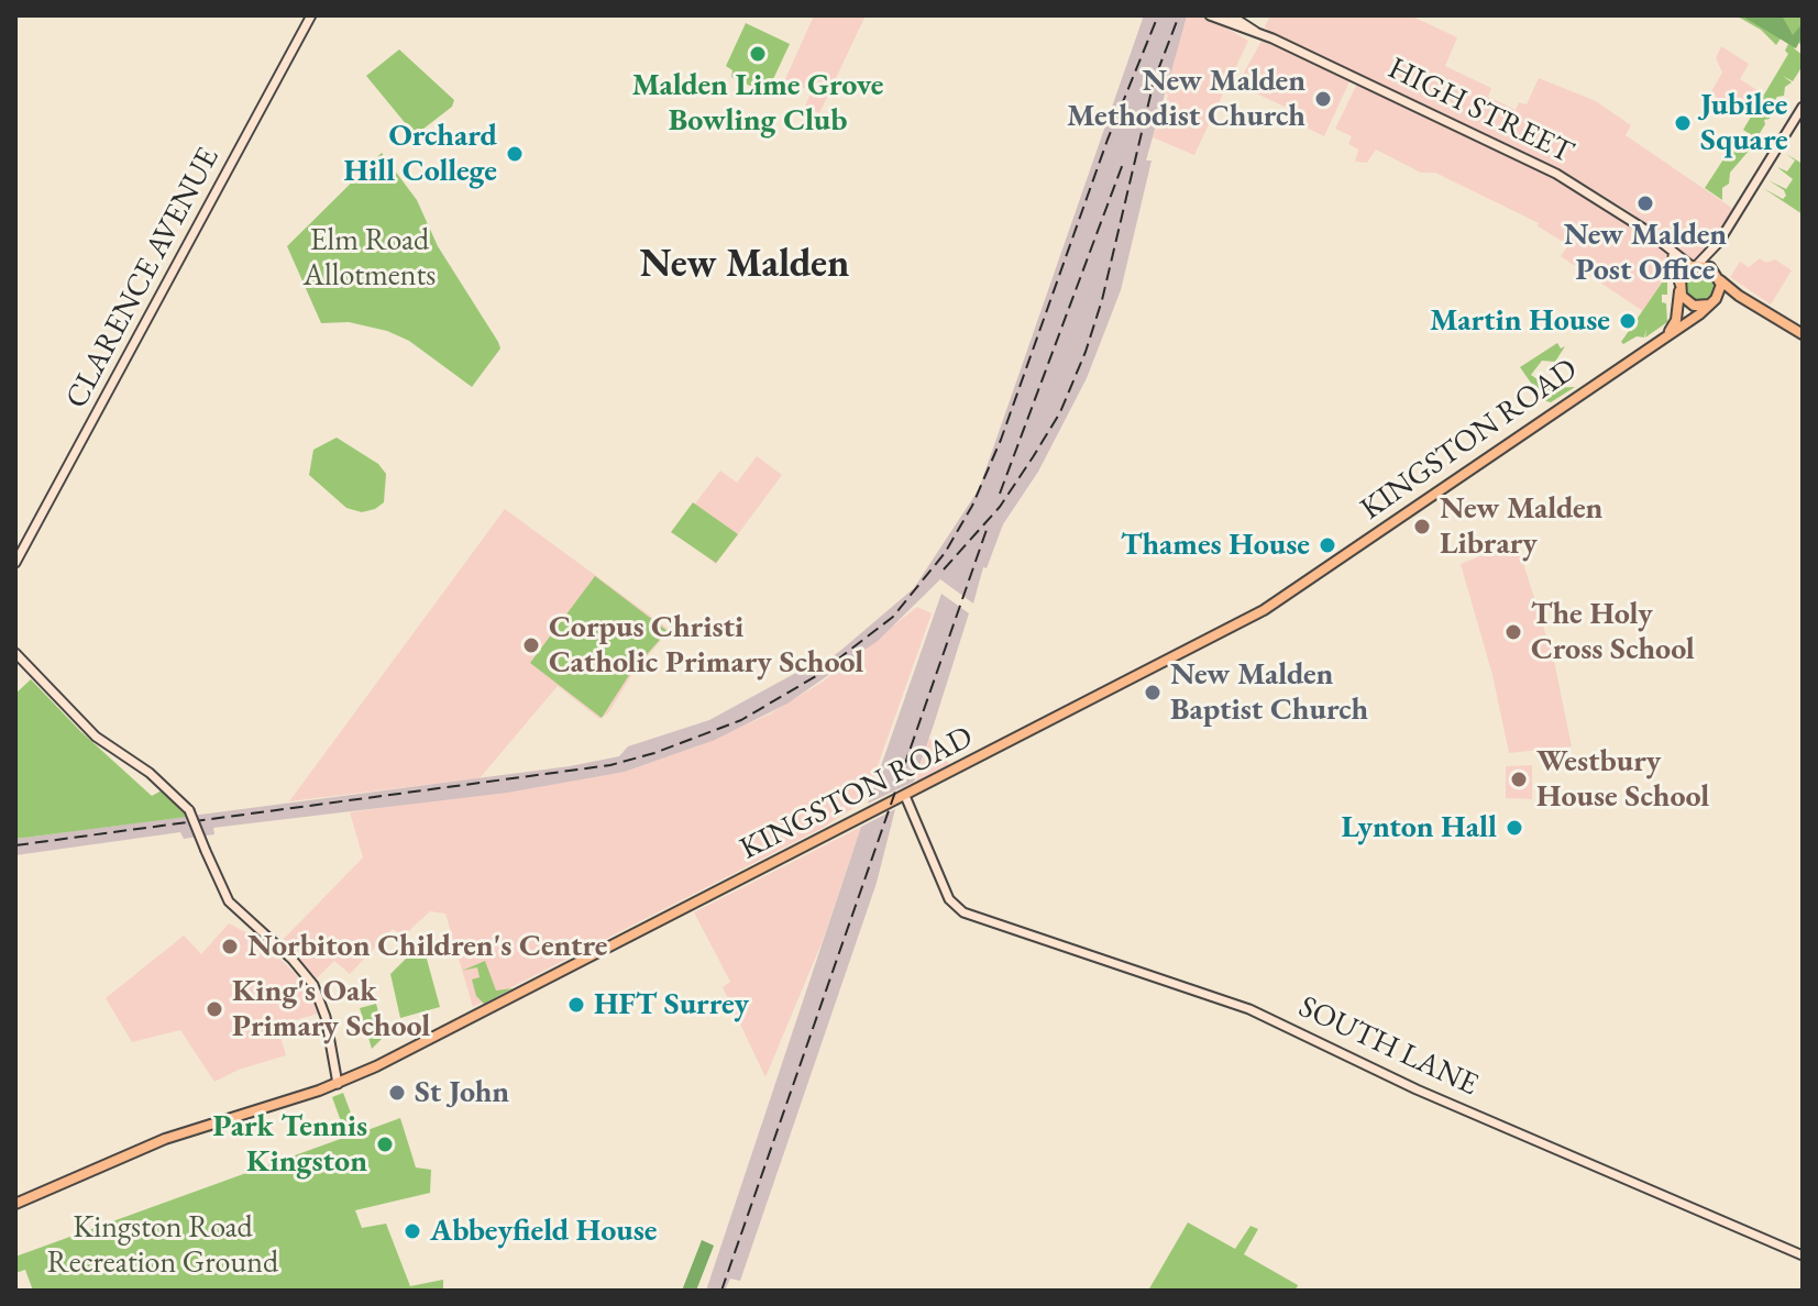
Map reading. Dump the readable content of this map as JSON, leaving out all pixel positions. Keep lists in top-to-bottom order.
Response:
{
  "streets": {
    "main road": ["KINGSTON ROAD"],
    "street": ["HIGH STREET", "CLARENCE AVENUE", "SOUTH LANE"]
  },
  "crossings": [
    ["KINGSTON ROAD", "SOUTH LANE"]
  ],
  "districts": ["New Malden"],
  "parks": ["Elm Road Allotments", "Kingston Road Recreation Ground"],
  "places": [
    "Malden Lime Grove Bowling Club",
    "New Malden Methodist Church",
    "Jubilee Square",
    "Orchard Hill College",
    "New Malden Post Office",
    "Martin House",
    "New Malden Library",
    "Thames House",
    "The Holy Cross School",
    "Corpus Christi Catholic Primary School",
    "New Malden Baptist Church",
    "Westbury House School",
    "Lynton Hall",
    "Norbiton Children's Centre",
    "HFT Surrey",
    "King's Oak Primary School",
    "St John",
    "Park Tennis Kingston",
    "Abbeyfield House"
  ]
}
